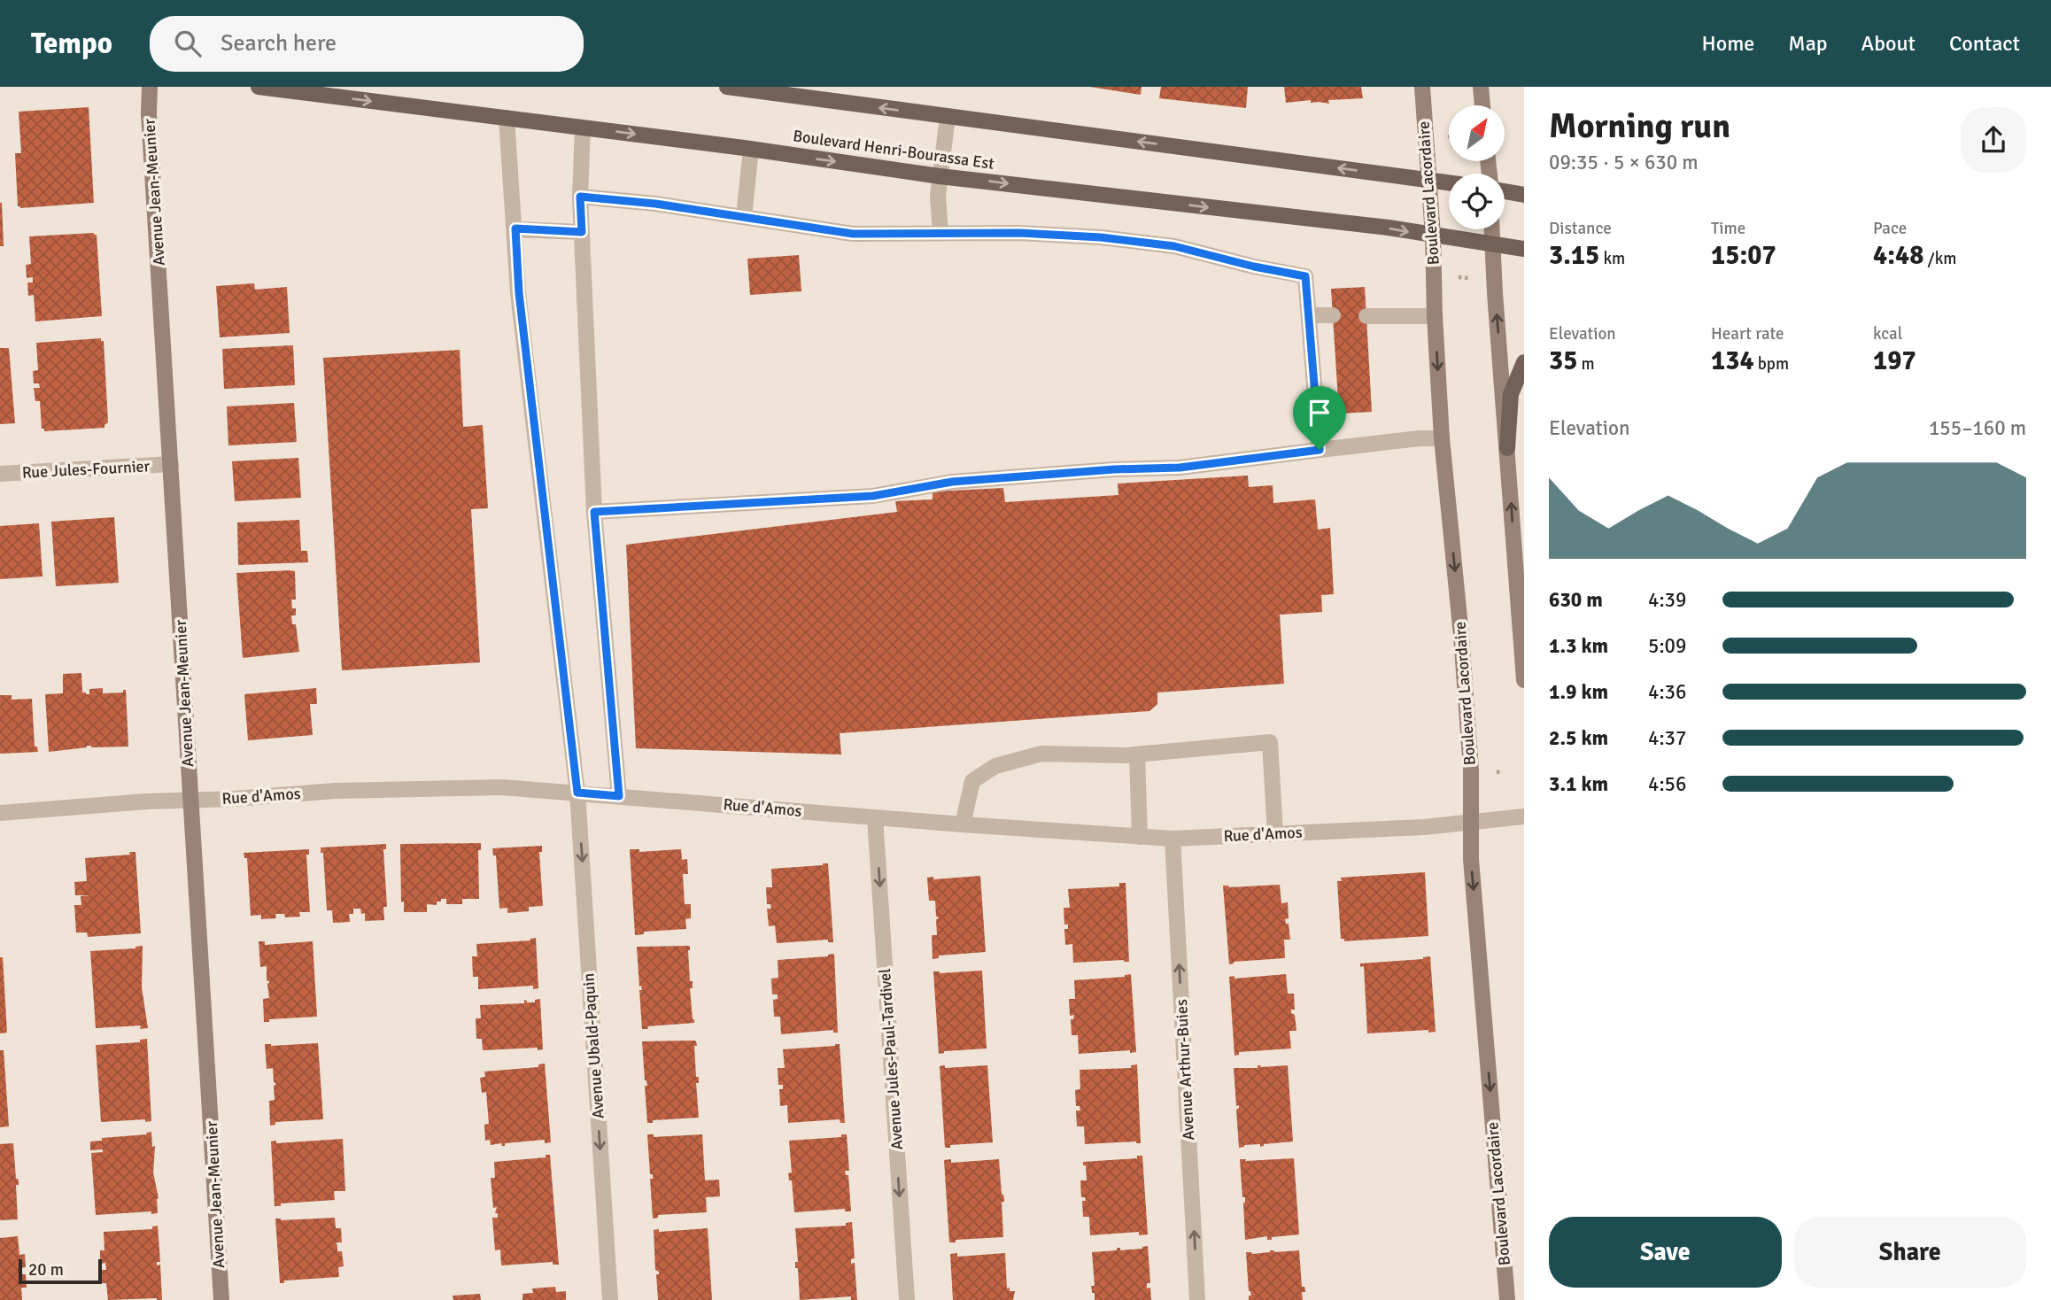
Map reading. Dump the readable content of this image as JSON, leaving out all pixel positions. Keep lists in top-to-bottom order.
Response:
{
  "streets": {
    "main road": ["Boulevard Henri-Bourassa Est", "Avenue Jean-Meunier", "Boulevard Lacordaire"],
    "street": [
      "Rue Jules-Fournier",
      "Rue d'Amos",
      "Avenue Ubald-Paquin",
      "Avenue Jules-Paul-Tardivel",
      "Avenue Arthur-Buies"
    ]
  },
  "crossings": [
    ["Boulevard Henri-Bourassa Est", "Boulevard Lacordaire"],
    ["Boulevard Henri-Bourassa Est", "Avenue Ubald-Paquin"],
    ["Avenue Jean-Meunier", "Rue Jules-Fournier"],
    ["Avenue Jean-Meunier", "Rue d'Amos"],
    ["Boulevard Lacordaire", "Rue d'Amos"],
    ["Rue d'Amos", "Avenue Ubald-Paquin"],
    ["Rue d'Amos", "Avenue Jules-Paul-Tardivel"],
    ["Rue d'Amos", "Avenue Arthur-Buies"]
  ],
  "one_way": ["Avenue Ubald-Paquin", "Avenue Jules-Paul-Tardivel", "Avenue Arthur-Buies"],
  "scale_bar": "20 m",
  "north": "top right",
  "page": {
    "header": "Tempo",
    "search": "Search here",
    "nav": [
      "Home",
      "Map",
      "About",
      "Contact"
    ],
    "heading": ["Morning run", "09:35 · 5 × 630 m"],
    "stats": [
      ["Distance", "3.15 km"],
      ["Time", "15:07"],
      ["Pace", "4:48 /km"],
      ["Elevation", "35 m"],
      ["Heart rate", "134 bpm"],
      ["kcal", "197"]
    ],
    "chart": ["Elevation", "155–160 m"],
    "list": [
      {
        "name": "630 m",
        "note": "4:39"
      },
      {
        "name": "1.3 km",
        "note": "5:09"
      },
      {
        "name": "1.9 km",
        "note": "4:36"
      },
      {
        "name": "2.5 km",
        "note": "4:37"
      },
      {
        "name": "3.1 km",
        "note": "4:56"
      }
    ],
    "buttons": ["Save", "Share"],
    "scale": "20 m"
  }
}
